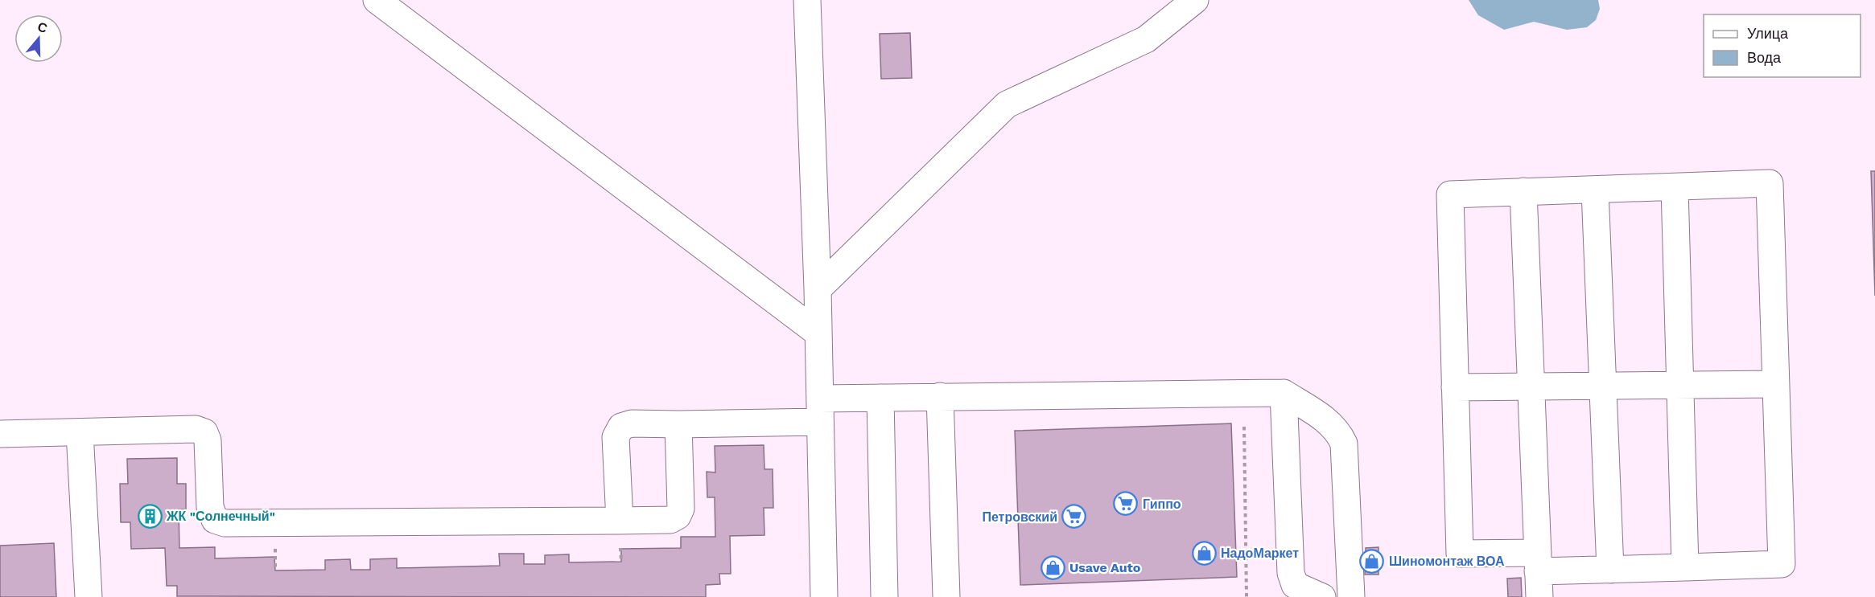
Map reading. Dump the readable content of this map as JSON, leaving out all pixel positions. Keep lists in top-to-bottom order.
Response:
{
  "places": {
    "supermarket": ["Гиппо", "Петровский"],
    "building": ["ЖК \"Солнечный\""],
    "shop": ["НадоМаркет", "Шиномонтаж ВОА", "Usave Auto"]
  },
  "legend": ["Улица", "Вода"],
  "north": "top"
}
